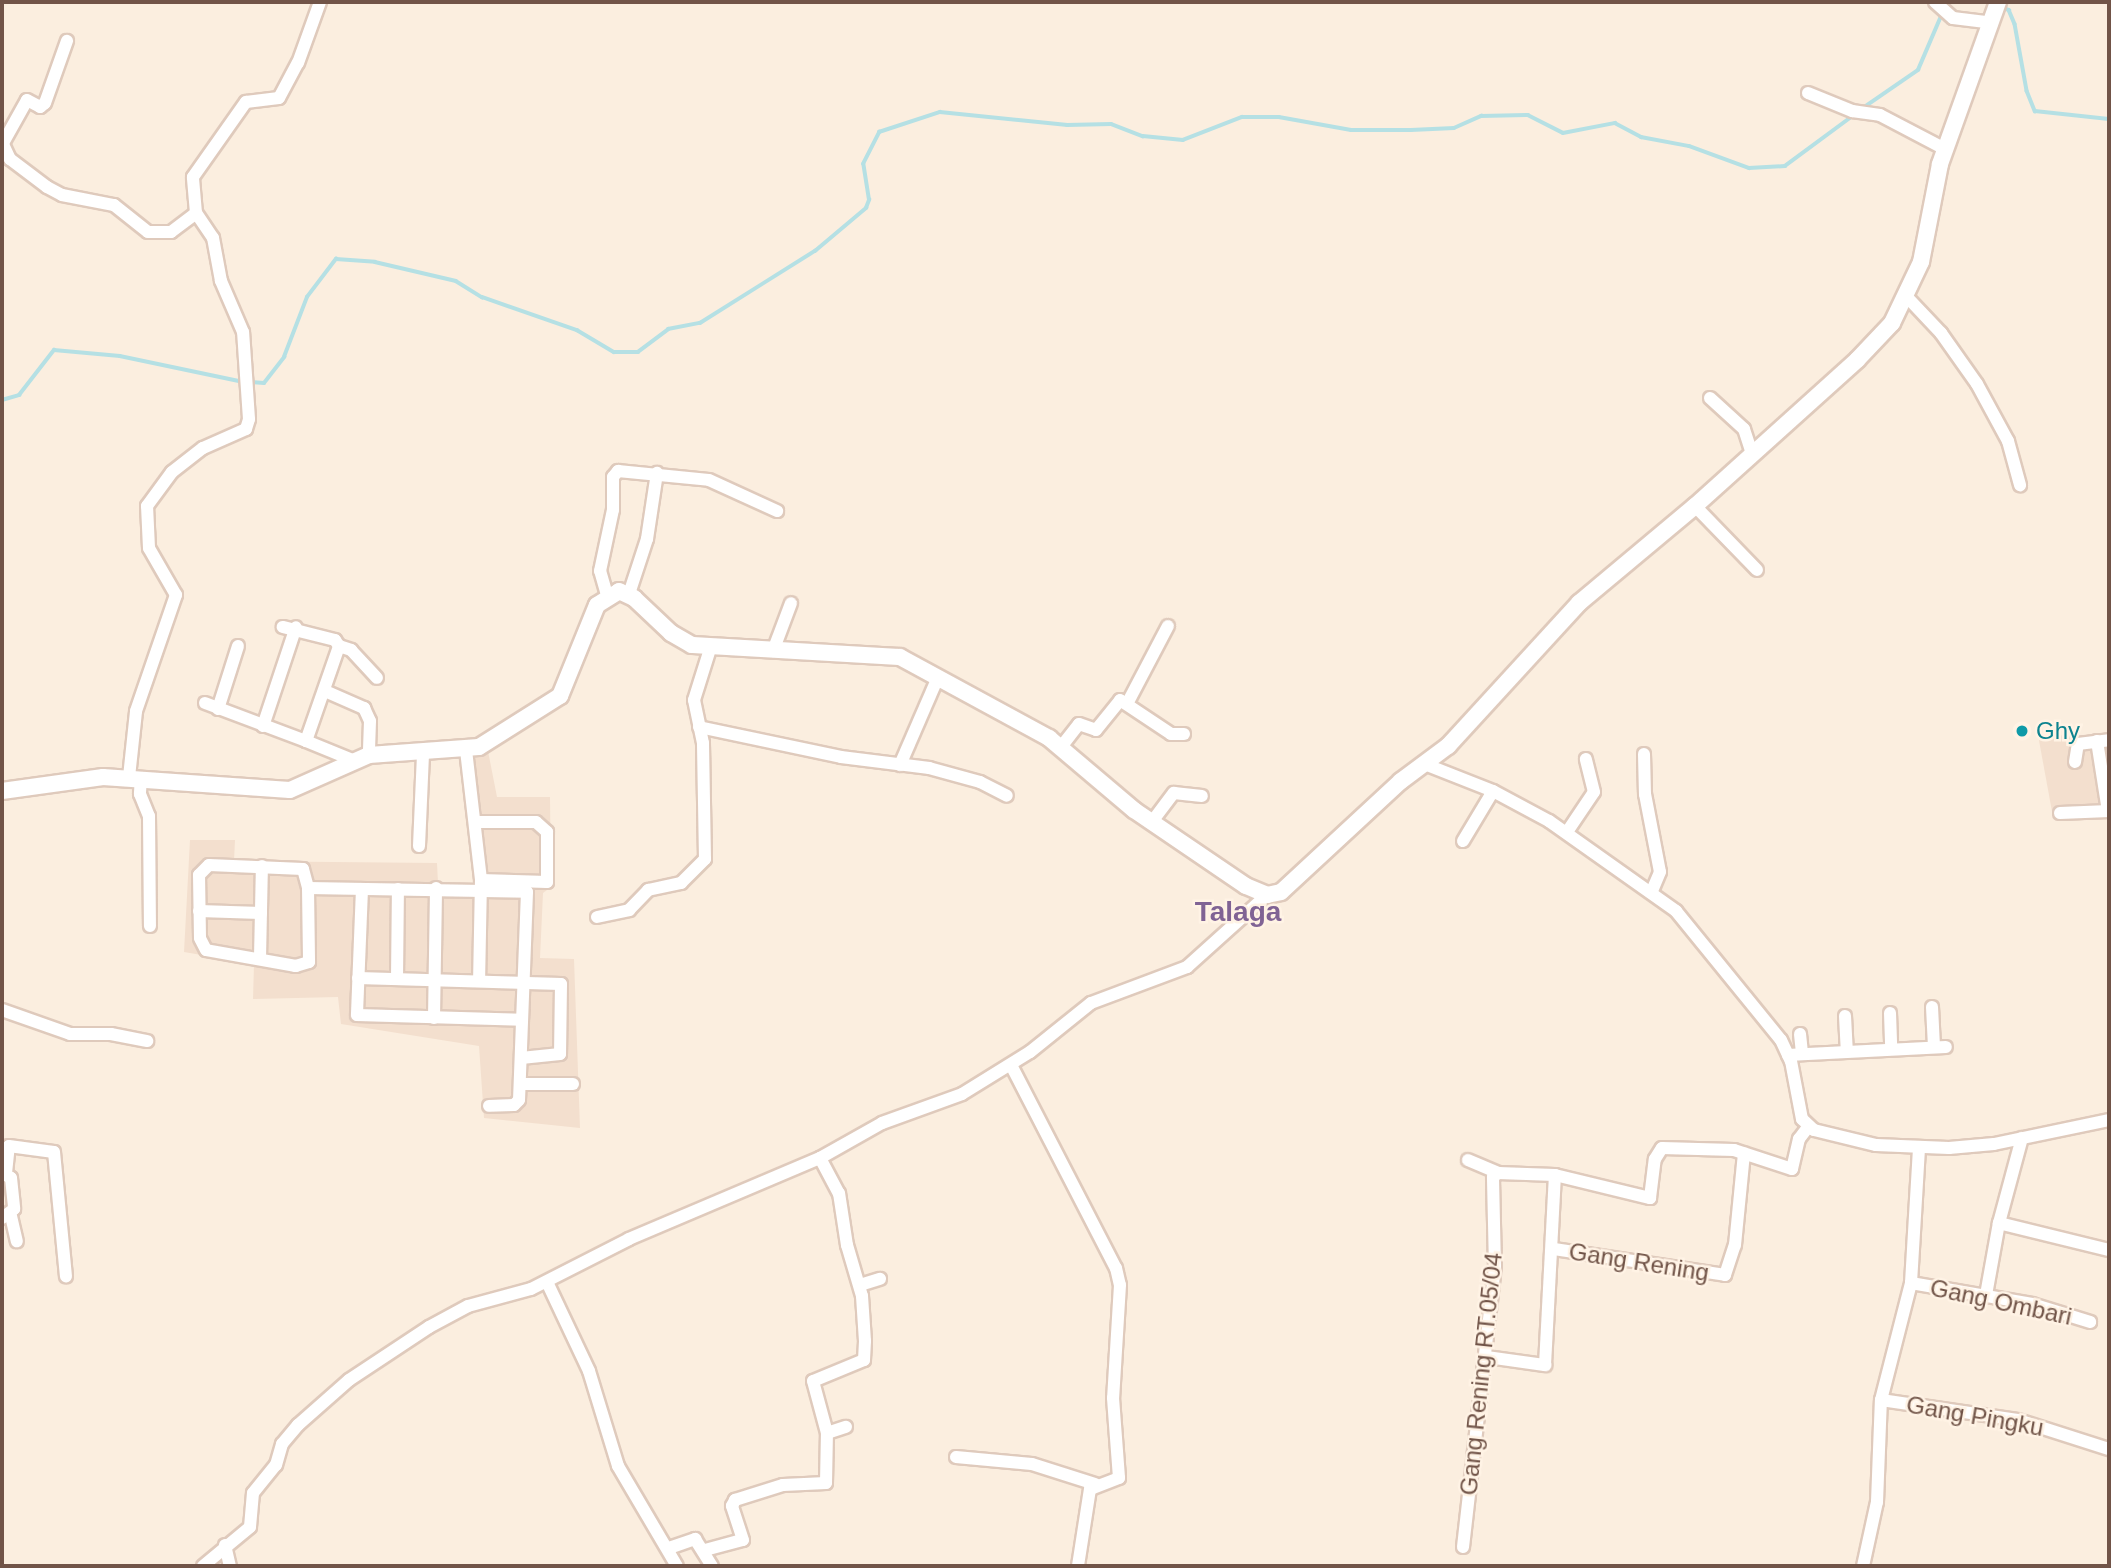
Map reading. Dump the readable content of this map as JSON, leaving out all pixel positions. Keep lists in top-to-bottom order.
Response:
{
  "streets": {
    "street": [
      "Gang Rening",
      "Gang Ombari",
      "Gang Rening RT.05/04",
      "Gang Pingku"
    ]
  },
  "districts": ["Talaga"],
  "places": ["Ghy"]
}
